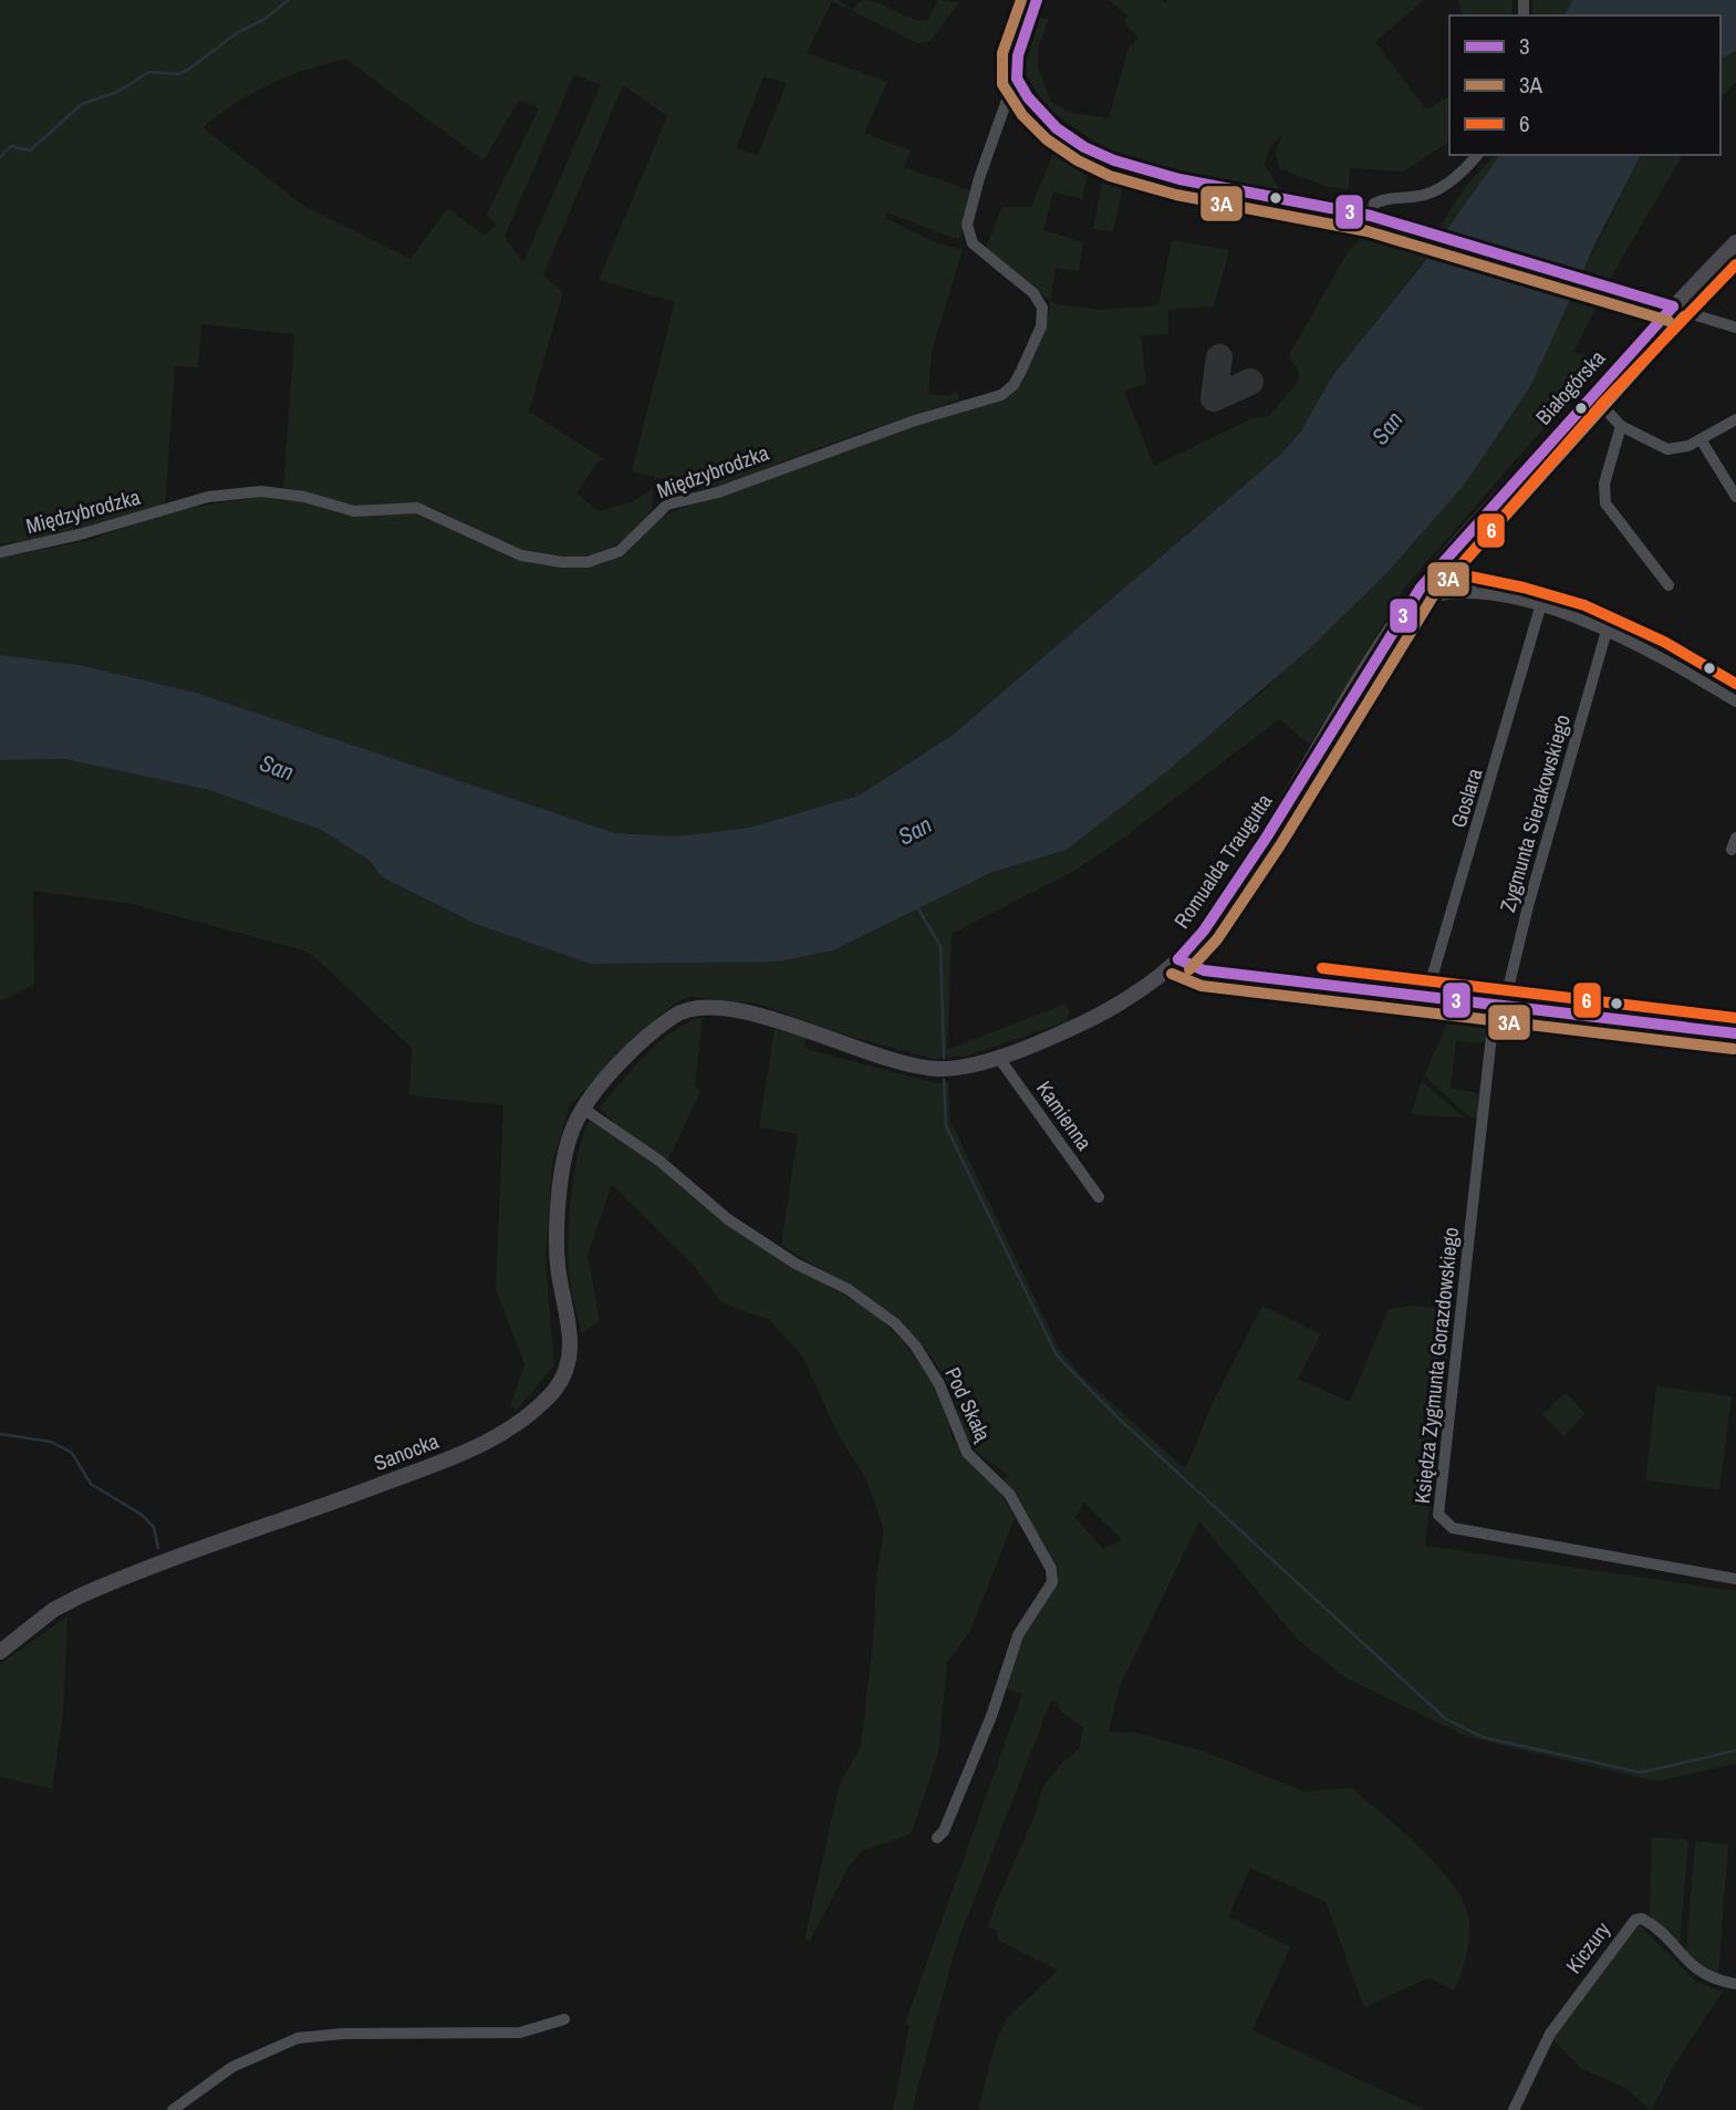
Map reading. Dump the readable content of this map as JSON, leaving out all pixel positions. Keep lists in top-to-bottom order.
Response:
{
  "streets": {
    "street": [
      "Białogórska",
      "Międzybrodzka",
      "Goslara",
      "Zygmunta Sierakowskiego",
      "Romualda Traugutta",
      "Kamienna",
      "Księdza Zygmunta Gorazdowskiego",
      "Pod Skałą",
      "Sanocka",
      "Kiczury"
    ]
  },
  "crossings": [
    ["Białogórska", "Romualda Traugutta"],
    ["Zygmunta Sierakowskiego", "Księdza Zygmunta Gorazdowskiego"],
    ["Romualda Traugutta", "Kamienna"],
    ["Romualda Traugutta", "Pod Skałą"],
    ["Romualda Traugutta", "Sanocka"],
    ["Pod Skałą", "Sanocka"]
  ],
  "water": ["San"],
  "lines": ["transit line 3", "transit line 3A", "transit line 6"],
  "legend": ["3", "3A", "6"]
}
